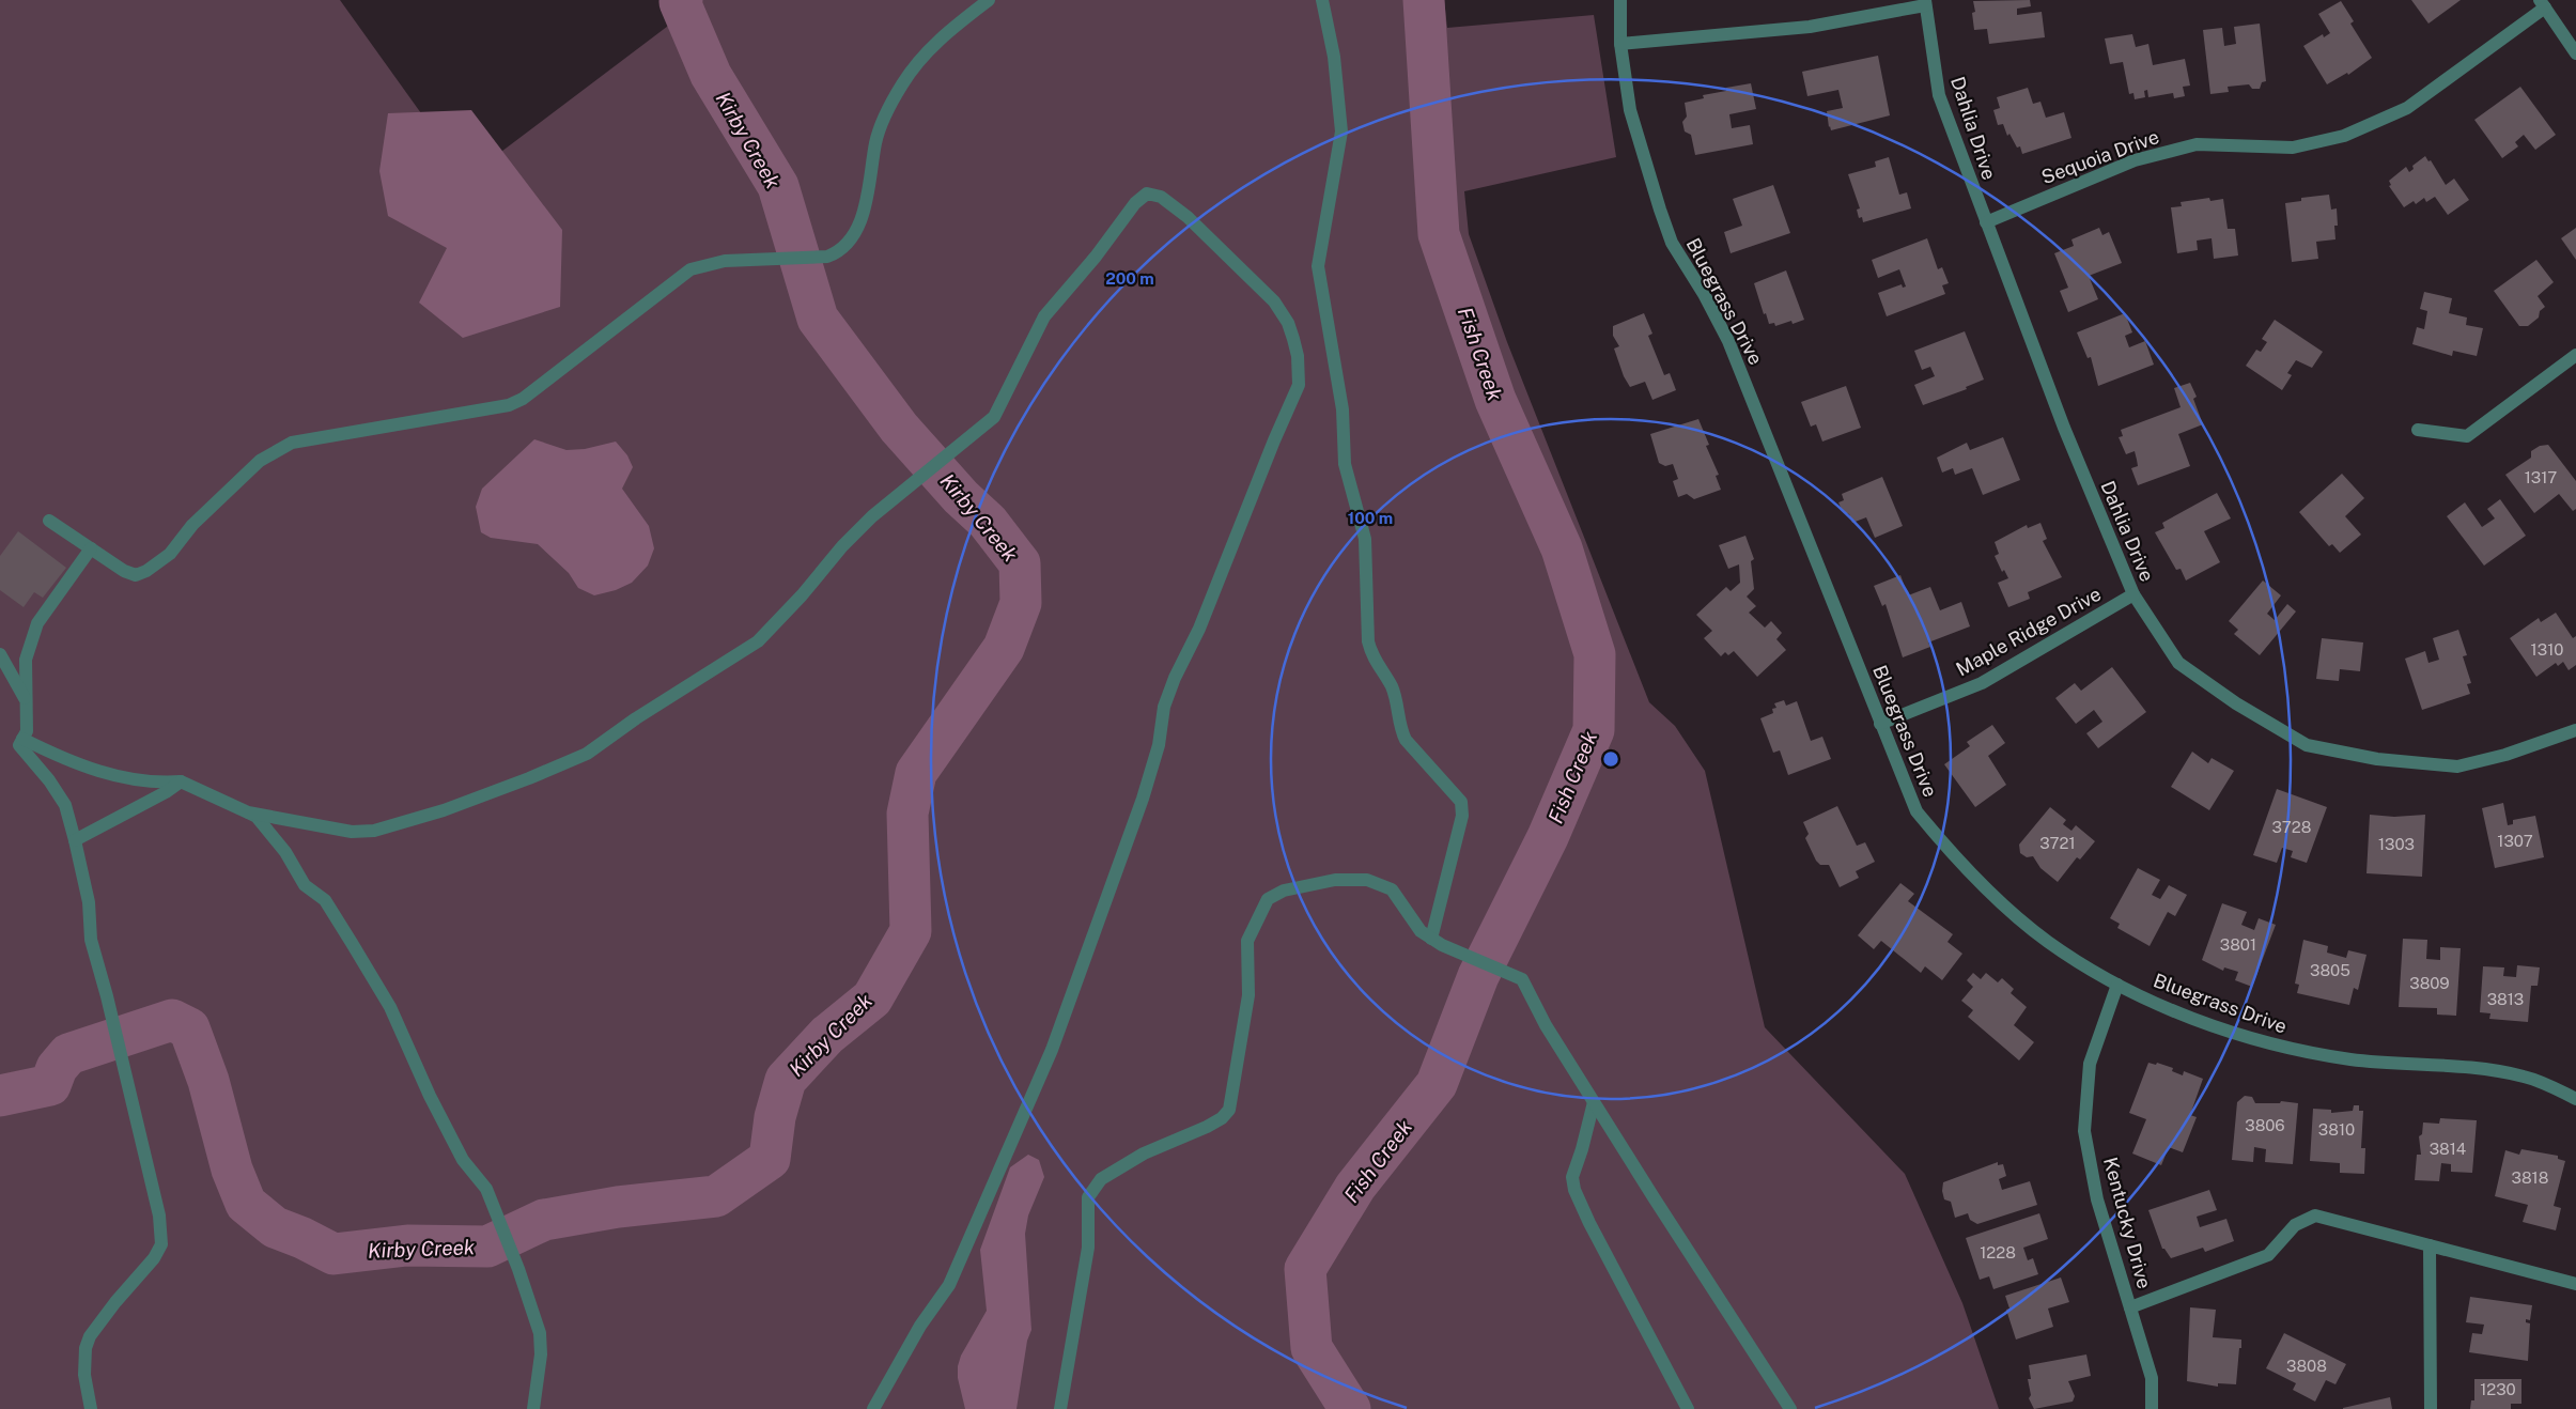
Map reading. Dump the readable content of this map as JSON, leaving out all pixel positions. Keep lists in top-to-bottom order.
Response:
{
  "streets": {
    "street": [
      "Dahlia Drive",
      "Sequoia Drive",
      "Bluegrass Drive",
      "Maple Ridge Drive",
      "Kentucky Drive"
    ]
  },
  "crossings": [
    ["Dahlia Drive", "Sequoia Drive"],
    ["Dahlia Drive", "Maple Ridge Drive"],
    ["Bluegrass Drive", "Maple Ridge Drive"],
    ["Bluegrass Drive", "Kentucky Drive"]
  ],
  "water": ["Kirby Creek", "Fish Creek"],
  "house_numbers": [
    "1317",
    "1310",
    "3728",
    "1307",
    "3721",
    "1303",
    "3801",
    "3805",
    "3809",
    "3813",
    "3806",
    "3810",
    "3814",
    "3818",
    "1228",
    "3808",
    "1230"
  ],
  "rings": ["200 m", "100 m"]
}
